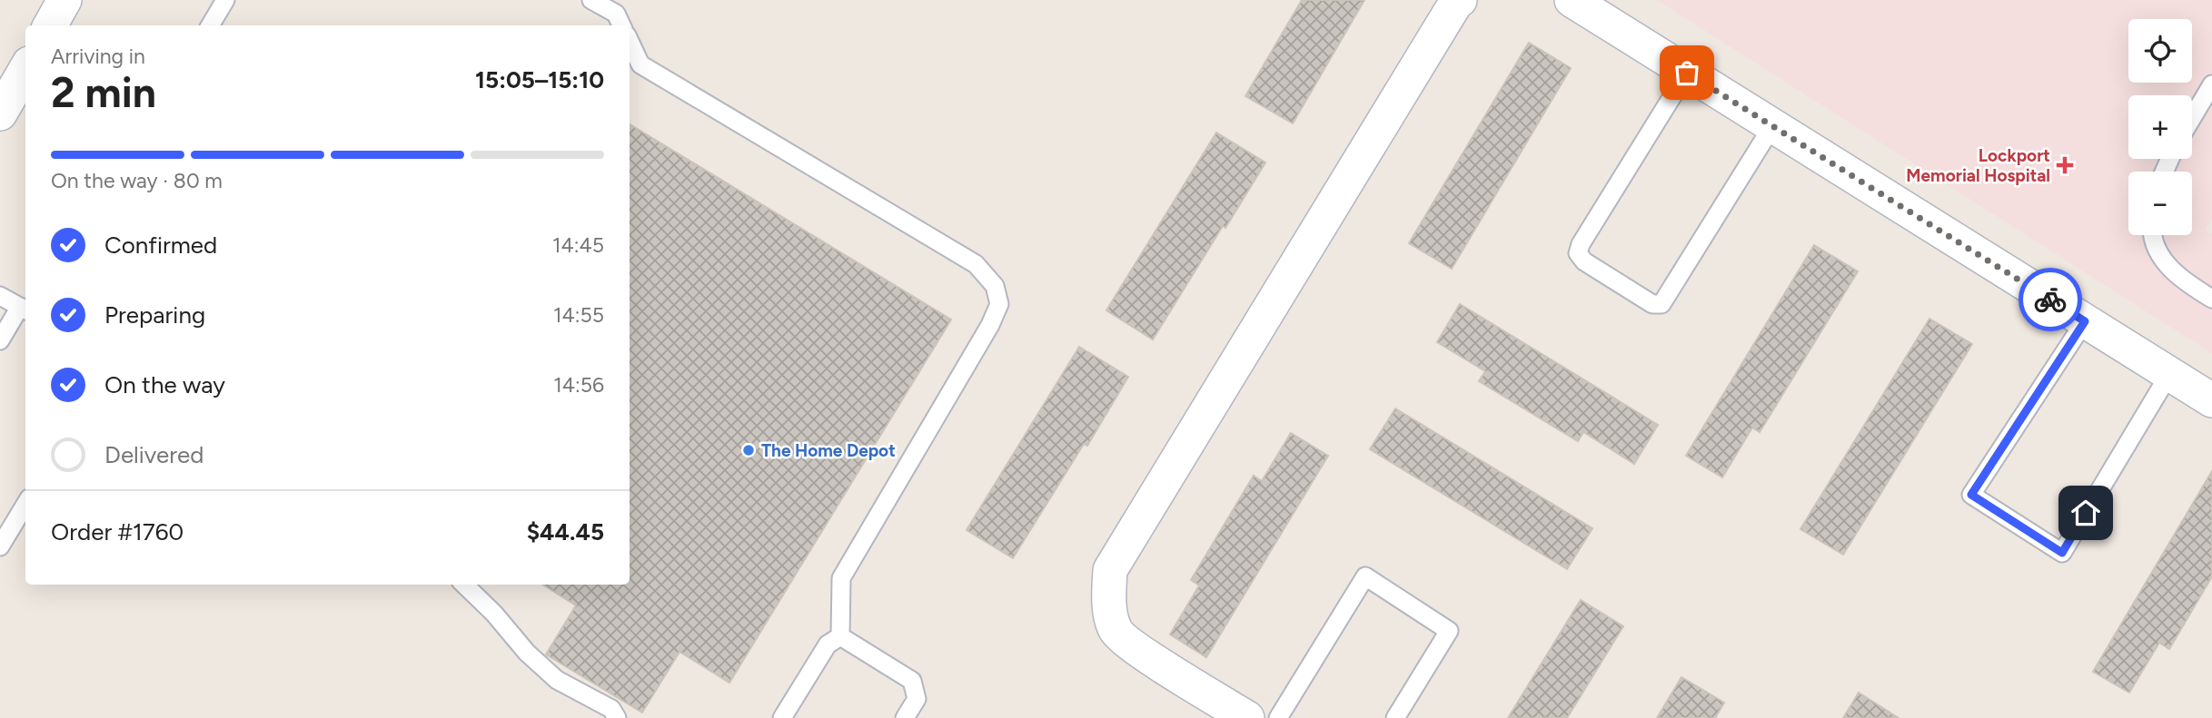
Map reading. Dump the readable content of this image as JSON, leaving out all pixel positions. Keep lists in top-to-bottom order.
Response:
{
  "places": {
    "health": ["Lockport Memorial Hospital"],
    "other": ["The Home Depot"]
  },
  "page": {
    "map_buttons": ["+", "−"],
    "heading": ["2 min", "Arriving in", "15:05–15:10"],
    "panel": ["Order #1760", "$44.45"],
    "bar": "On the way · 80 m",
    "list": [
      ["Confirmed", "14:45"],
      ["Preparing", "14:55"],
      ["On the way", "14:56"],
      "Delivered"
    ]
  }
}
